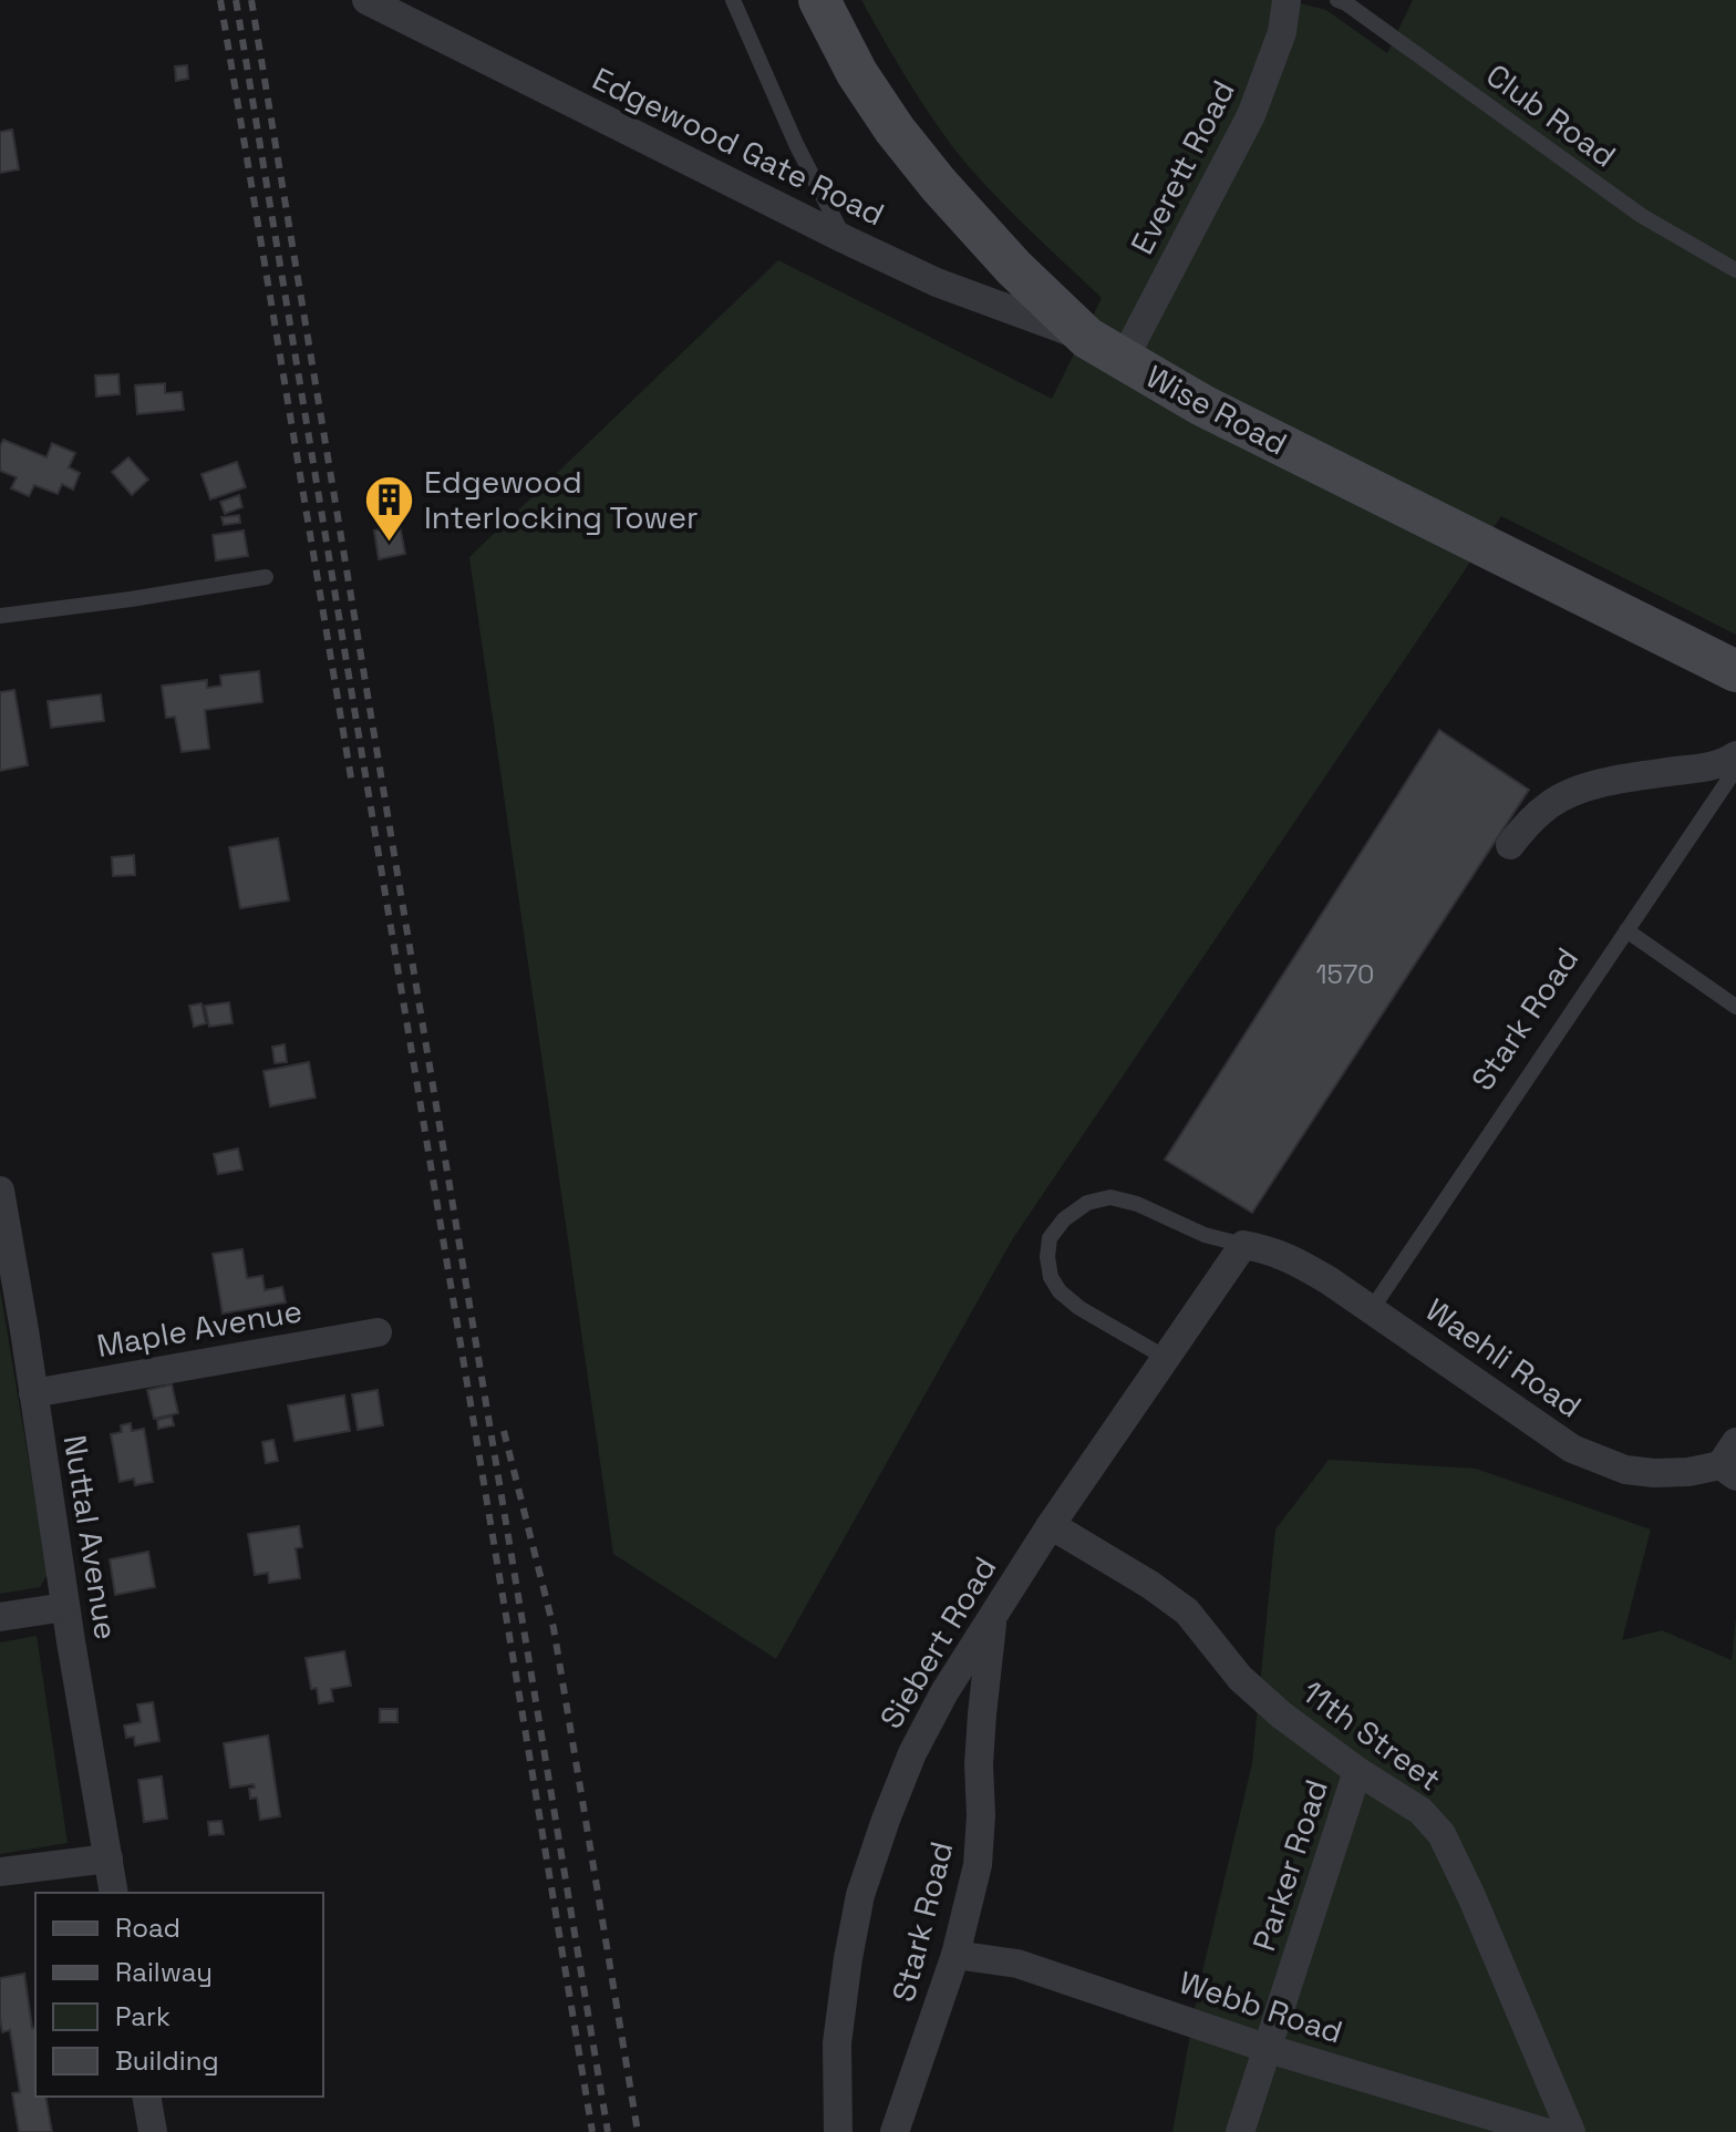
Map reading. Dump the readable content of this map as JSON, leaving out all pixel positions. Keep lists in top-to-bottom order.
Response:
{
  "streets": {
    "street": [
      "Edgewood Gate Road",
      "Everett Road",
      "Wise Road",
      "Stark Road",
      "Maple Avenue",
      "Waehli Road",
      "Nuttal Avenue",
      "Siebert Road",
      "11th Street",
      "Parker Road",
      "Webb Road"
    ],
    "lane": ["Club Road"]
  },
  "crossings": [
    ["Edgewood Gate Road", "Wise Road"],
    ["Everett Road", "Wise Road"],
    ["Stark Road", "Waehli Road"],
    ["Stark Road", "Siebert Road"],
    ["Stark Road", "Webb Road"],
    ["Maple Avenue", "Nuttal Avenue"],
    ["Waehli Road", "Siebert Road"],
    ["Siebert Road", "11th Street"],
    ["11th Street", "Parker Road"],
    ["Parker Road", "Webb Road"]
  ],
  "places": {
    "building": ["Edgewood Interlocking Tower"]
  },
  "house_numbers": ["1570"],
  "legend": [
    "Road",
    "Railway",
    "Park",
    "Building"
  ]
}
